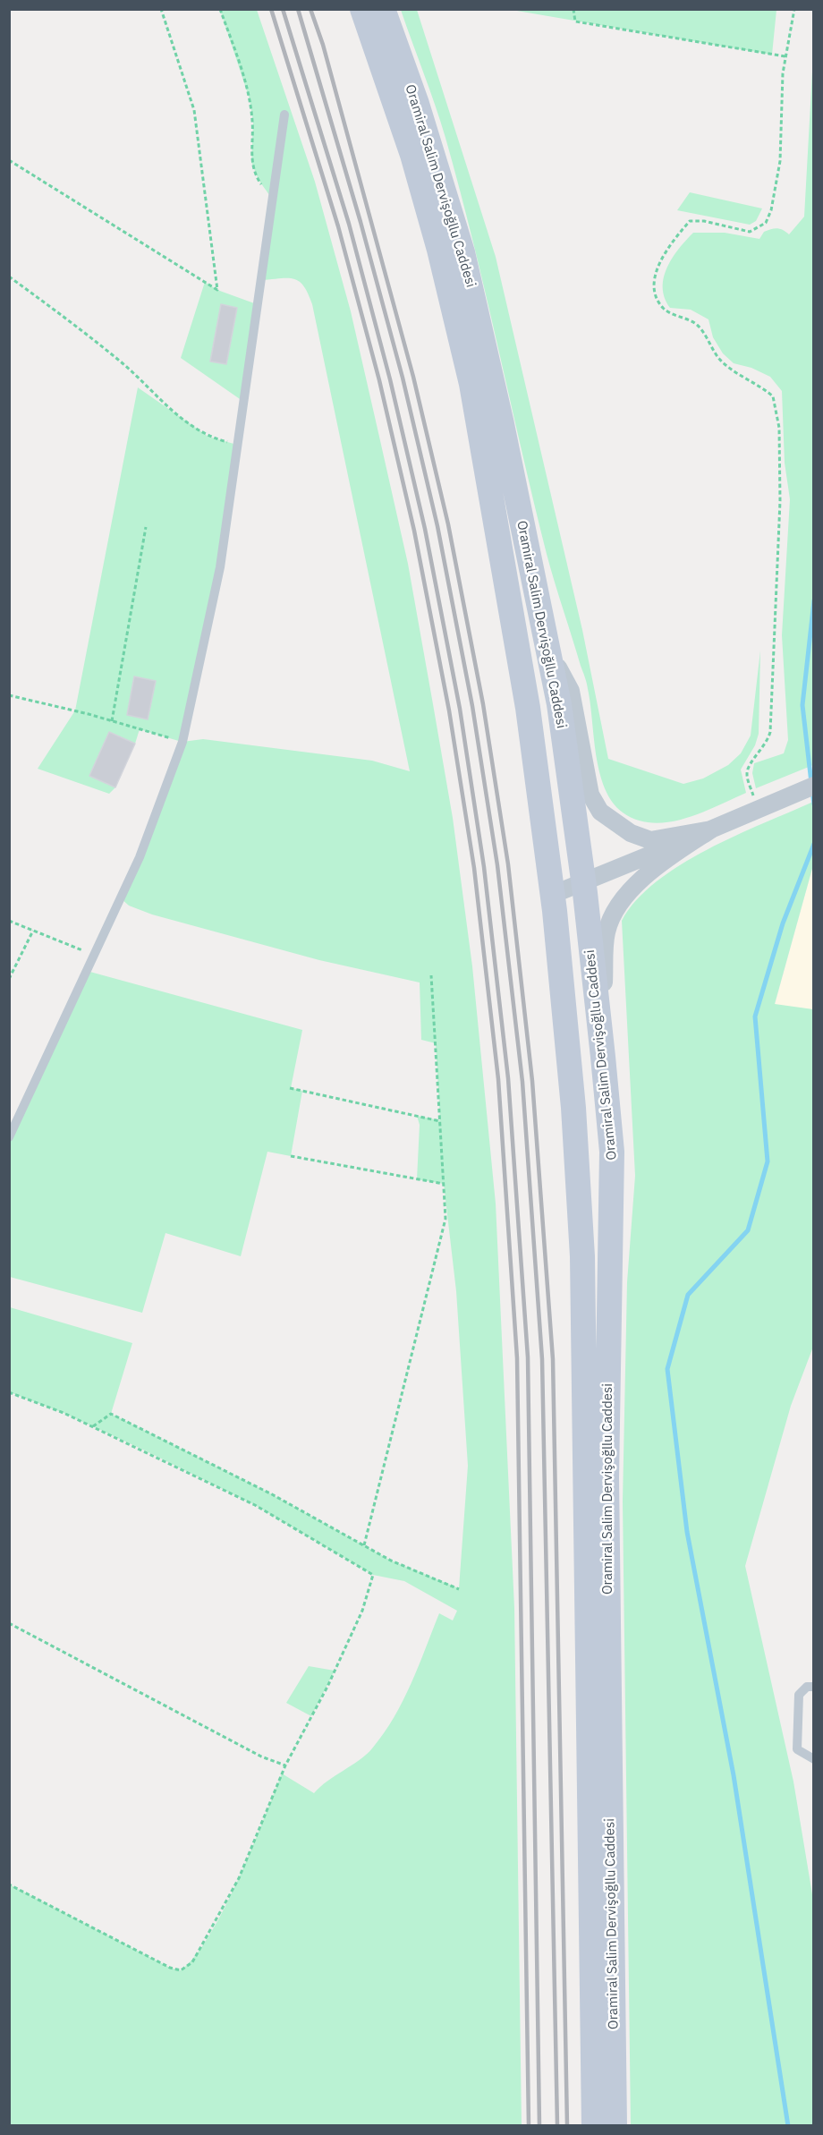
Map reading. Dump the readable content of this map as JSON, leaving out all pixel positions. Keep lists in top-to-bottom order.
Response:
{
  "streets": {
    "main road": ["Oramiral Salim Dervişoğllu Caddesi"]
  }
}
